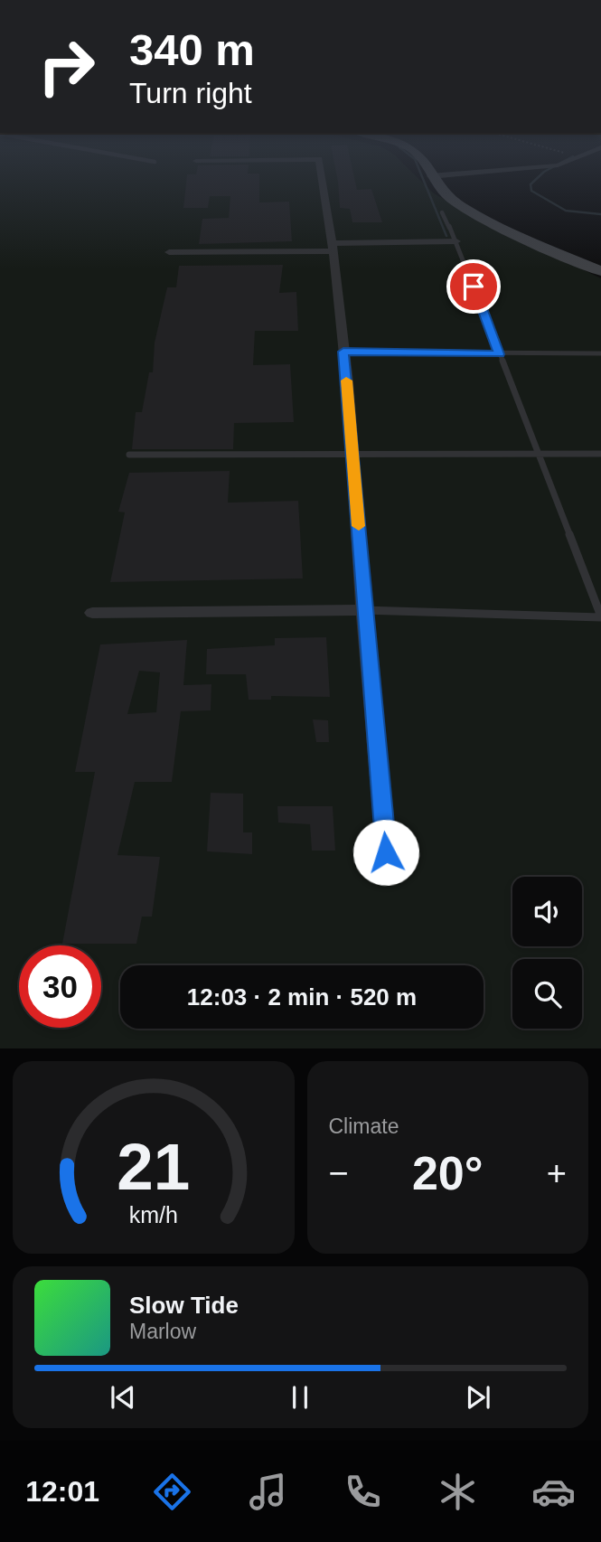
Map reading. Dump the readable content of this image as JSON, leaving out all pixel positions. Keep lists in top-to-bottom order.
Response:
{
  "page": {
    "turn": ["340 m", "Turn right"],
    "limit": "30",
    "trip": "12:03 · 2 min · 520 m",
    "tile": "Climate",
    "heat": ["−", "20°", "+"],
    "song": ["Slow Tide", "Marlow"],
    "tabs": "12:01",
    "gauge": ["21", "km/h"]
  }
}
